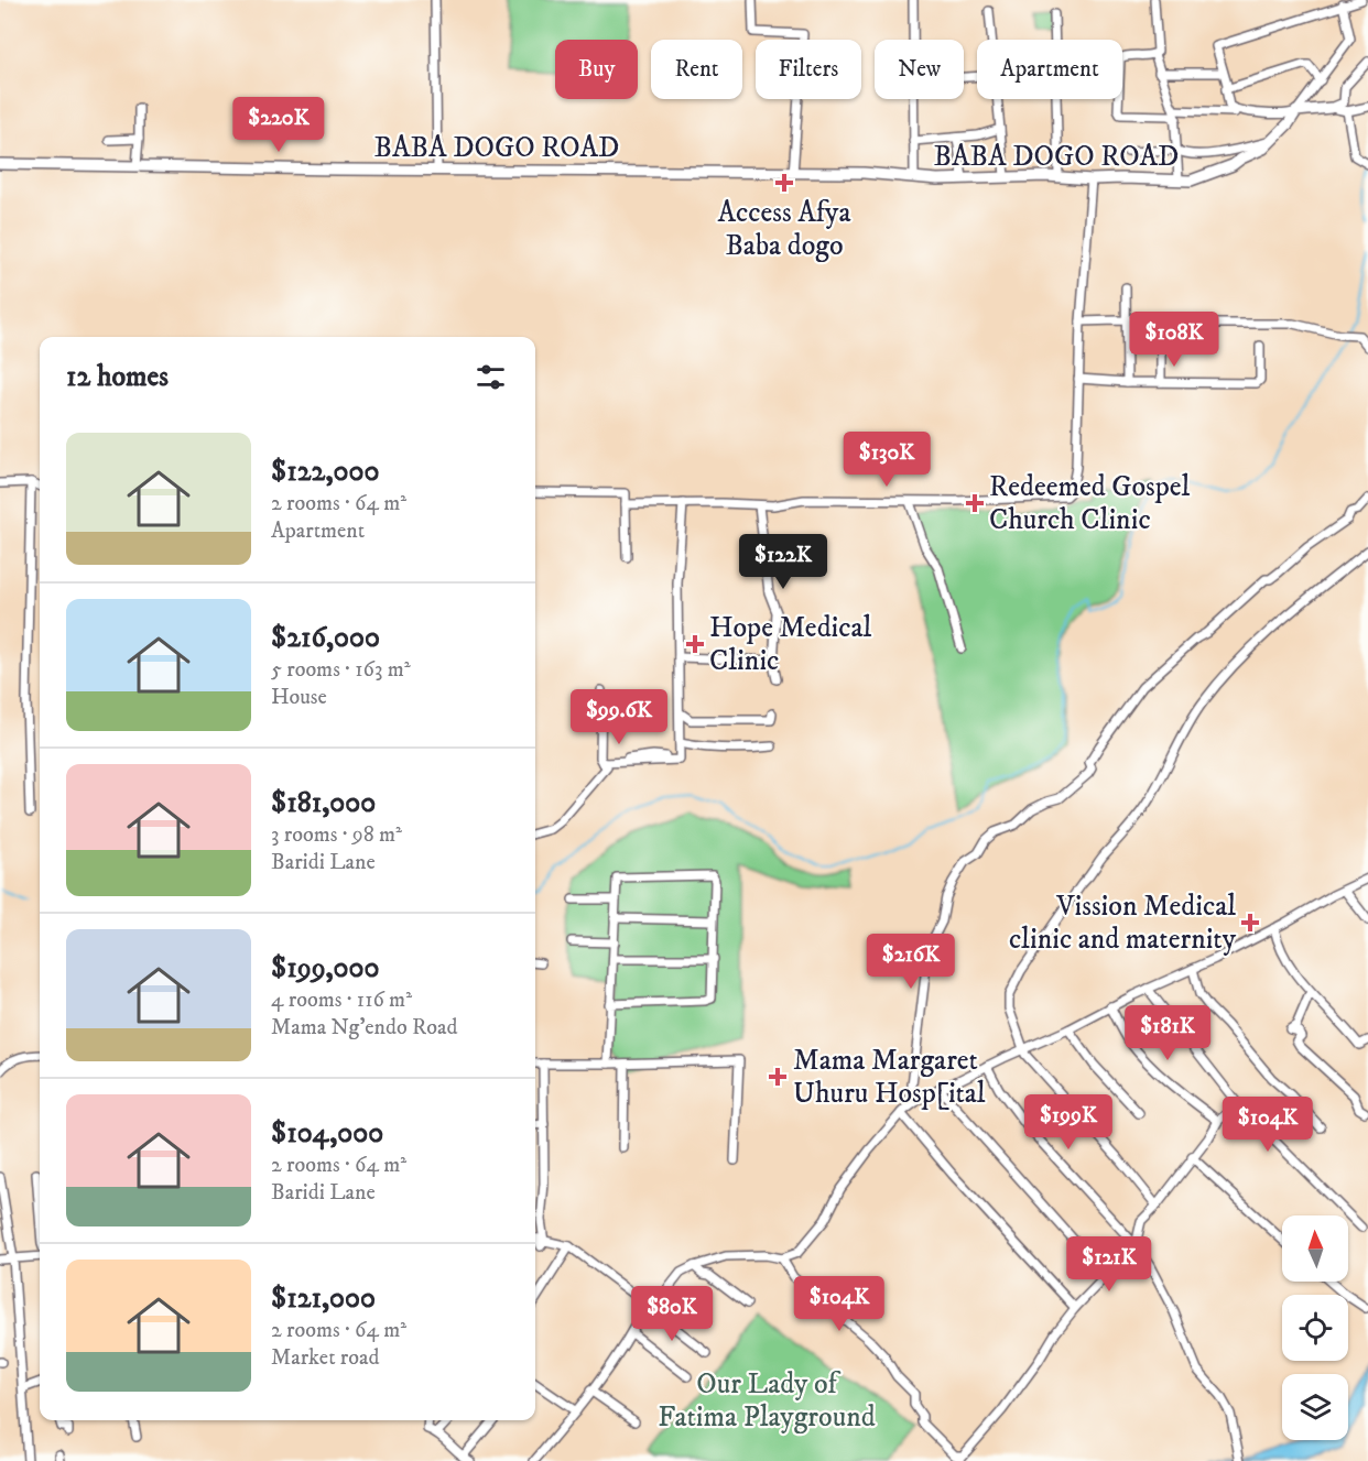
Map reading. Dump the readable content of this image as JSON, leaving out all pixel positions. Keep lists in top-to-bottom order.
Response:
{
  "streets": {
    "street": ["BABA DOGO ROAD"]
  },
  "parks": ["Our Lady of Fatima Playground"],
  "places": {
    "health": [
      "Access Afya Baba dogo",
      "Redeemed Gospel Church Clinic",
      "Hope Medical Clinic",
      "Vission Medical clinic and maternity",
      "Mama Margaret Uhuru Hosp[ital"
    ]
  },
  "north": "top",
  "page": {
    "chip": [
      "Buy",
      "Rent",
      "Filters",
      "New",
      "Apartment"
    ],
    "price": [
      "$220K",
      "$108K",
      "$130K",
      "$122K",
      "$99.6K",
      "$216K",
      "$181K",
      "$199K",
      "$104K",
      "$121K",
      "$104K",
      "$80K"
    ],
    "heading": "12 homes",
    "list": [
      {
        "name": "$122,000",
        "note": "2 rooms · 64 m² · Apartment"
      },
      {
        "name": "$216,000",
        "note": "5 rooms · 163 m² · House"
      },
      {
        "name": "$181,000",
        "note": "3 rooms · 98 m² · Baridi Lane"
      },
      {
        "name": "$199,000",
        "note": "4 rooms · 116 m² · Mama Ng'endo Road"
      },
      {
        "name": "$104,000",
        "note": "2 rooms · 64 m² · Baridi Lane"
      },
      {
        "name": "$121,000",
        "note": "2 rooms · 64 m² · Market road"
      }
    ]
  }
}
